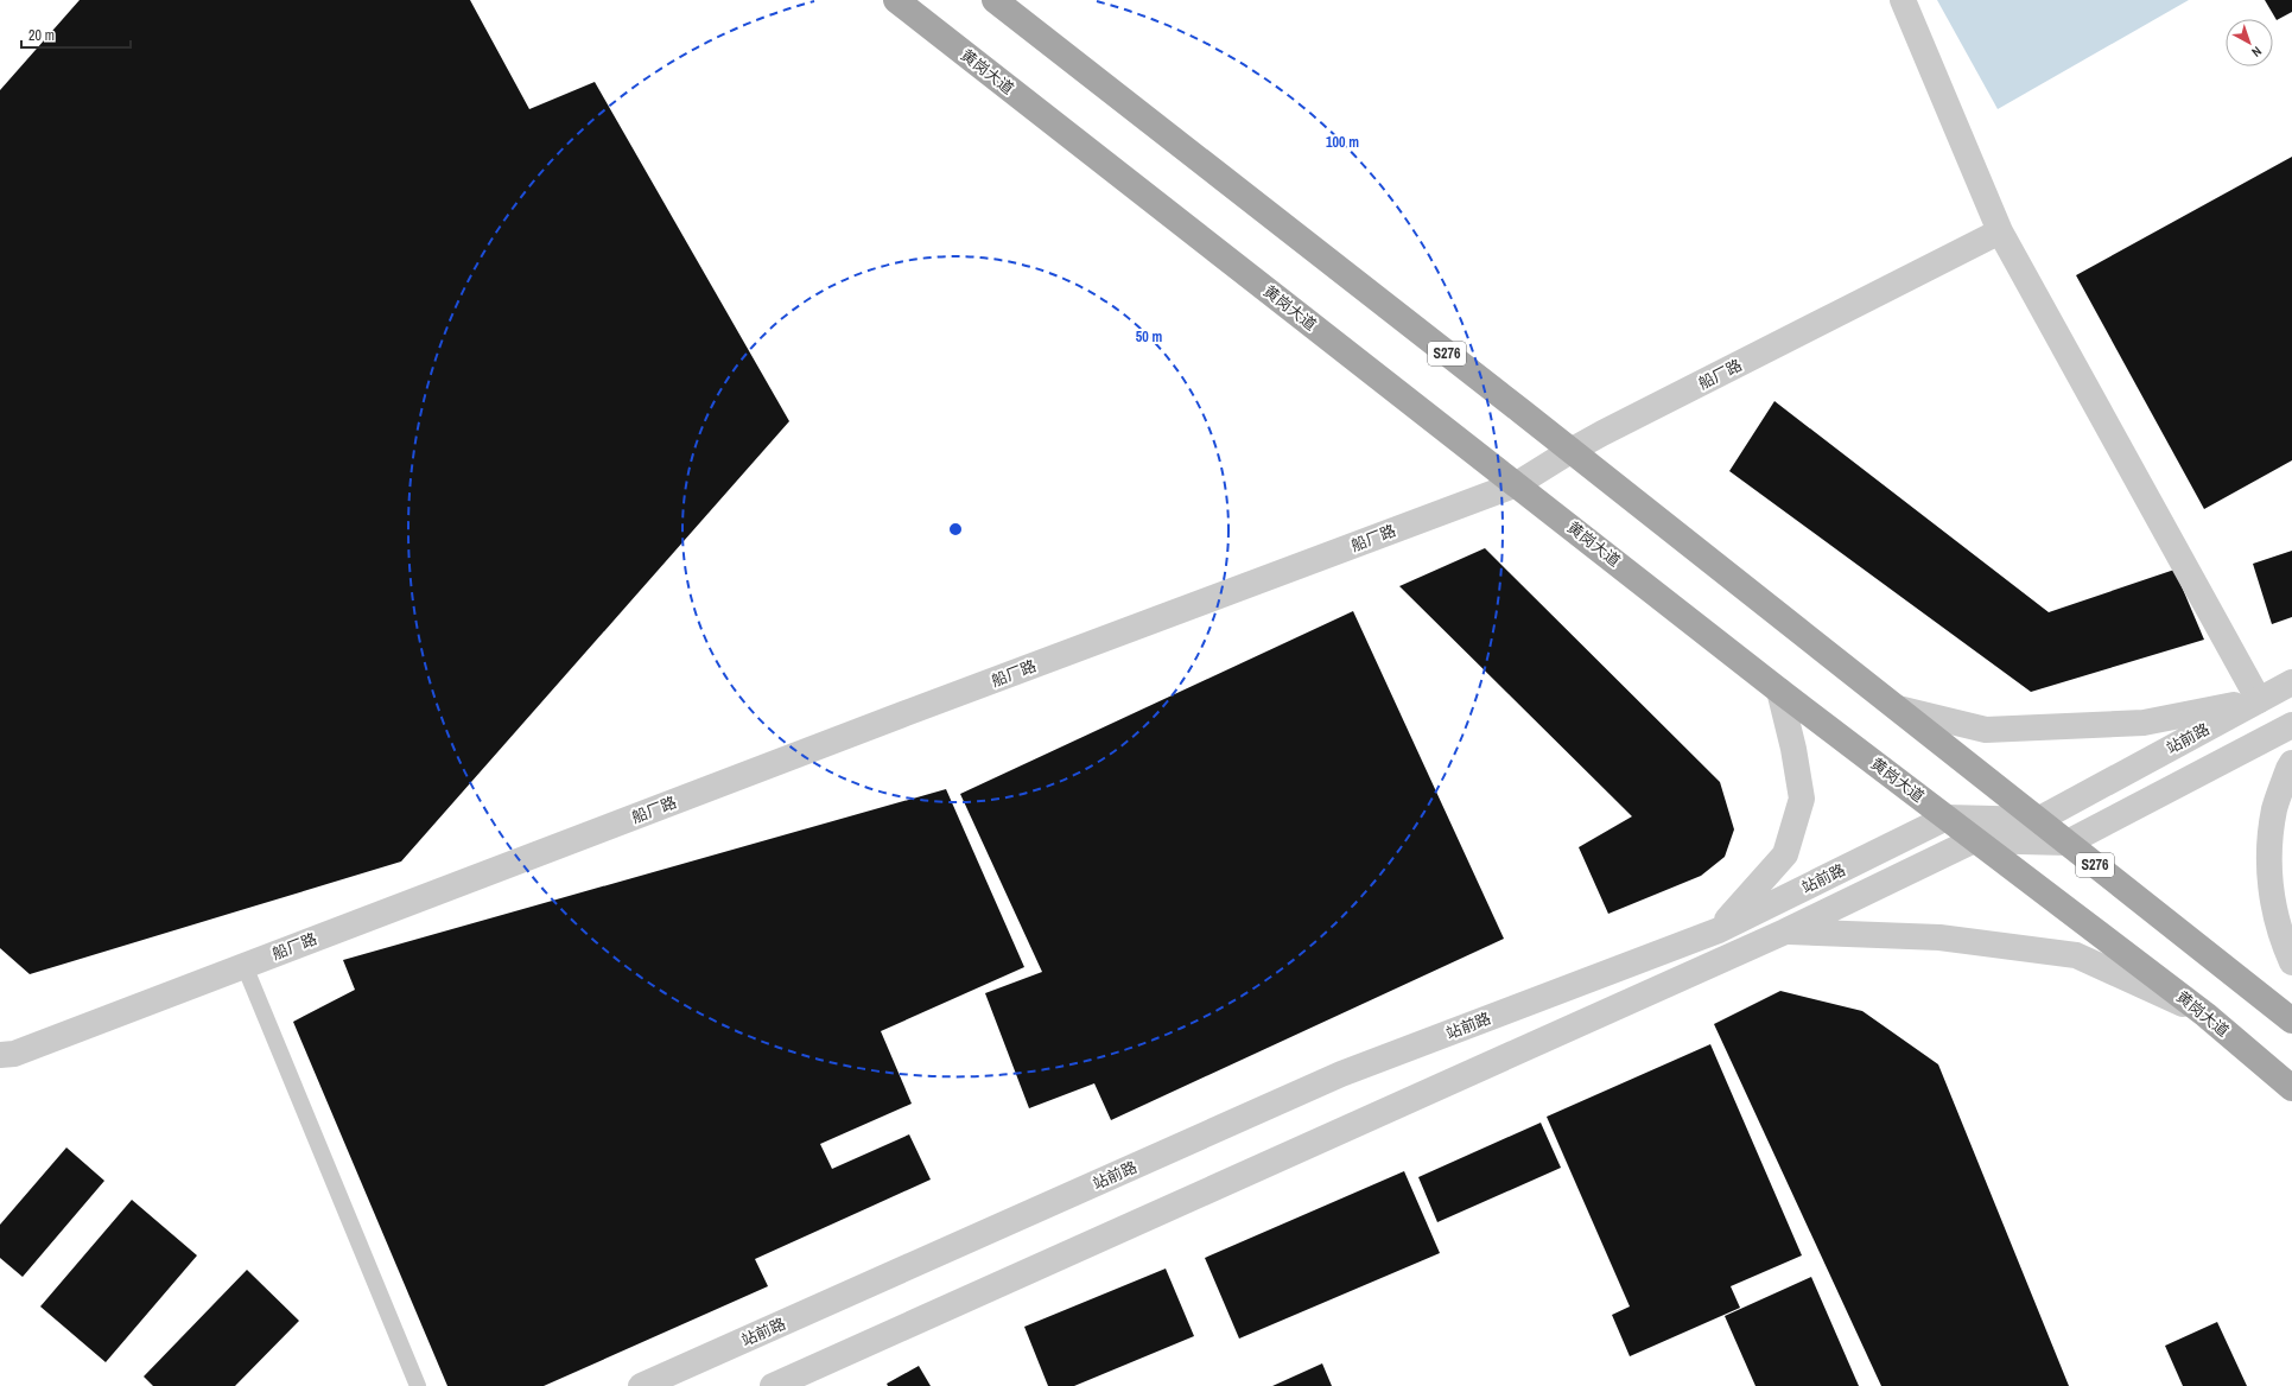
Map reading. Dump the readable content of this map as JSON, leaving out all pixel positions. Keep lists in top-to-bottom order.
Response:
{
  "streets": {
    "main road": ["黄岗大道", "S276"],
    "street": ["船厂路", "站前路"]
  },
  "crossings": [
    ["黄岗大道", "船厂路"],
    ["黄岗大道", "站前路"],
    ["S276", "船厂路"],
    ["S276", "站前路"]
  ],
  "scale_bar": "20 m",
  "north": "bottom right",
  "rings": ["100 m", "50 m"]
}
